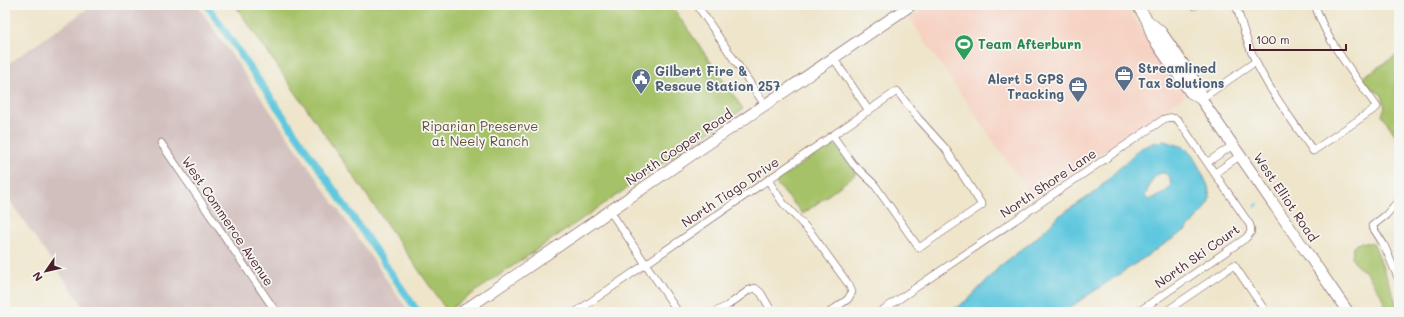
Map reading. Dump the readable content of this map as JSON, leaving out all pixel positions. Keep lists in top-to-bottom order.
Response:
{
  "streets": {
    "main road": ["North Cooper Road", "West Elliot Road"],
    "street": [
      "North Shore Lane",
      "North Tiago Drive",
      "West Commerce Avenue",
      "North Ski Court"
    ]
  },
  "crossings": [
    ["North Shore Lane", "North Ski Court"]
  ],
  "parks": ["Riparian Preserve at Neely Ranch"],
  "places": {
    "sports": ["Team Afterburn"],
    "office": ["Streamlined Tax Solutions", "Alert 5 GPS Tracking"],
    "public building": ["Gilbert Fire & Rescue Station 257"]
  },
  "scale_bar": "100 m",
  "north": "bottom left"
}
